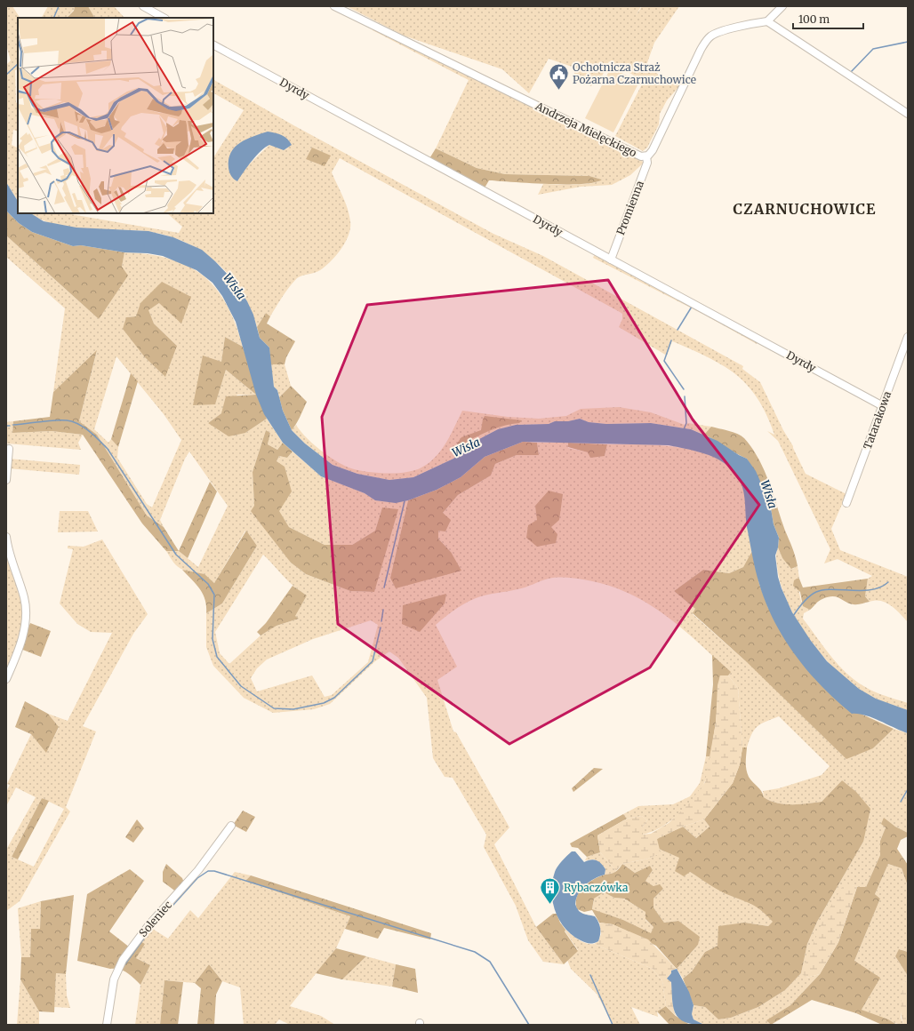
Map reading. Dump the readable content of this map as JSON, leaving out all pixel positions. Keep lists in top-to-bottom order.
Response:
{
  "streets": {
    "street": [
      "Dyrdy",
      "Andrzeja Mielęckiego",
      "Promienna",
      "Tatarakowa",
      "Soleniec"
    ]
  },
  "crossings": [
    ["Dyrdy", "Promienna"],
    ["Dyrdy", "Tatarakowa"],
    ["Andrzeja Mielęckiego", "Promienna"]
  ],
  "districts": ["CZARNUCHOWICE"],
  "water": ["Wisła"],
  "places": {
    "public building": ["Ochotnicza Straż Pożarna Czarnuchowice"],
    "building": ["Rybaczówka"]
  },
  "scale_bar": "100 m"
}
